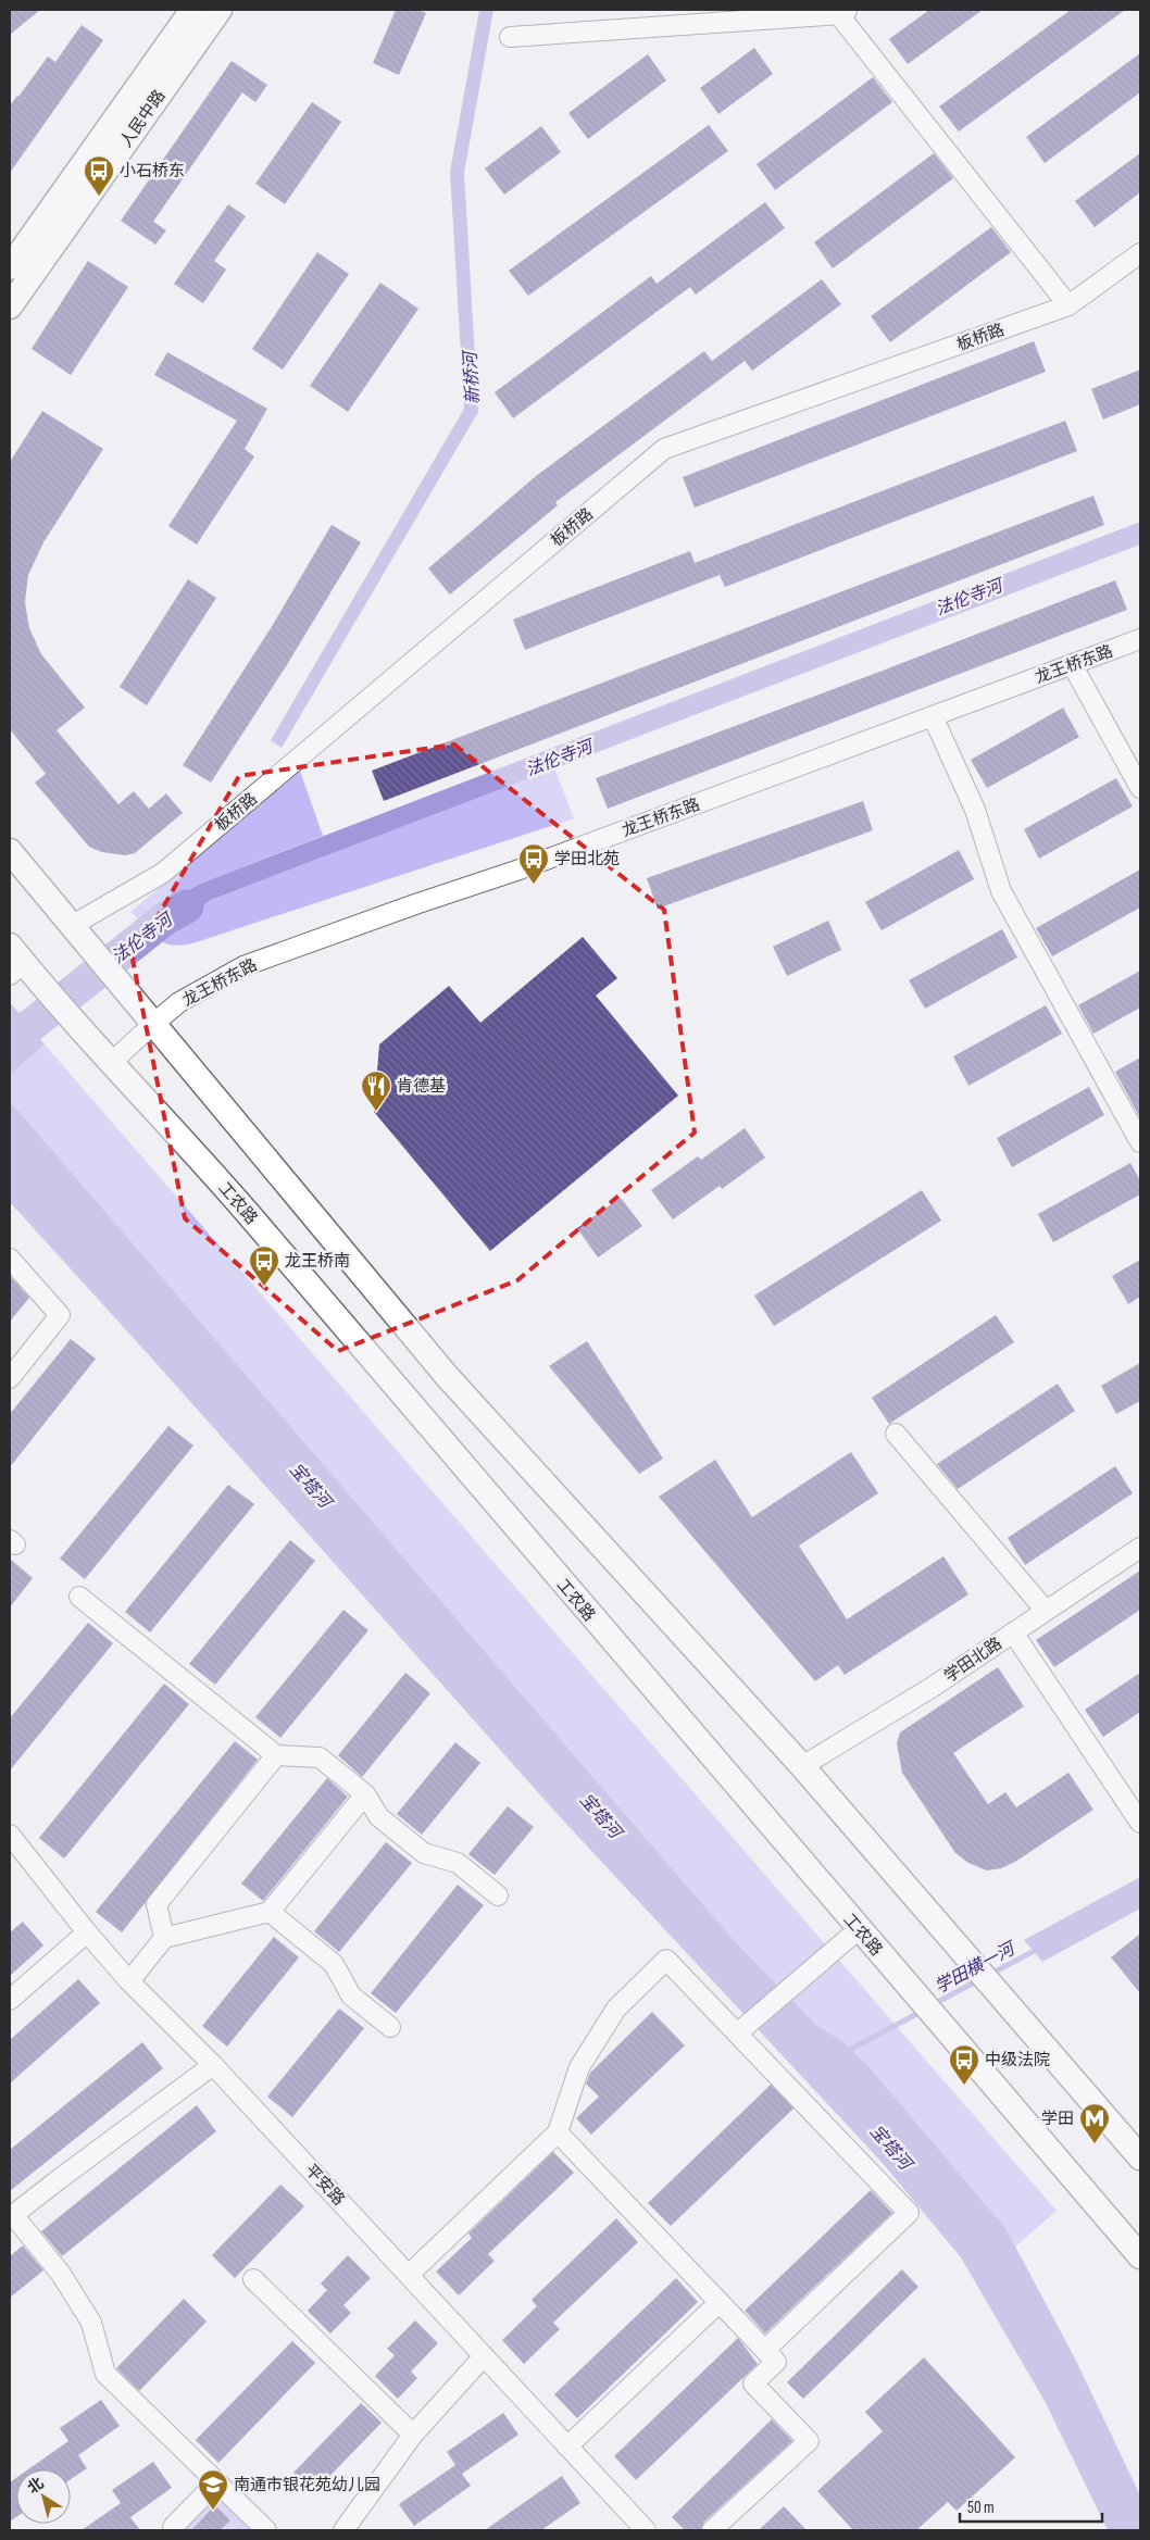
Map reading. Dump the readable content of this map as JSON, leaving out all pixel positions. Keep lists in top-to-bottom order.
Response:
{
  "streets": {
    "main road": ["人民中路", "工农路"],
    "street": [
      "板桥路",
      "龙王桥东路",
      "学田北路",
      "平安路"
    ]
  },
  "crossings": [
    ["龙王桥东路", "工农路"]
  ],
  "water": [
    "新桥河",
    "法伦寺河",
    "宝塔河",
    "学田横一河"
  ],
  "places": {
    "bus stop": [
      "小石桥东",
      "学田北苑",
      "龙王桥南",
      "中级法院"
    ],
    "restaurant": ["肯德基"],
    "metro station": ["学田"],
    "school or university": ["南通市银花苑幼儿园"]
  },
  "scale_bar": "50 m",
  "north": "top left"
}
